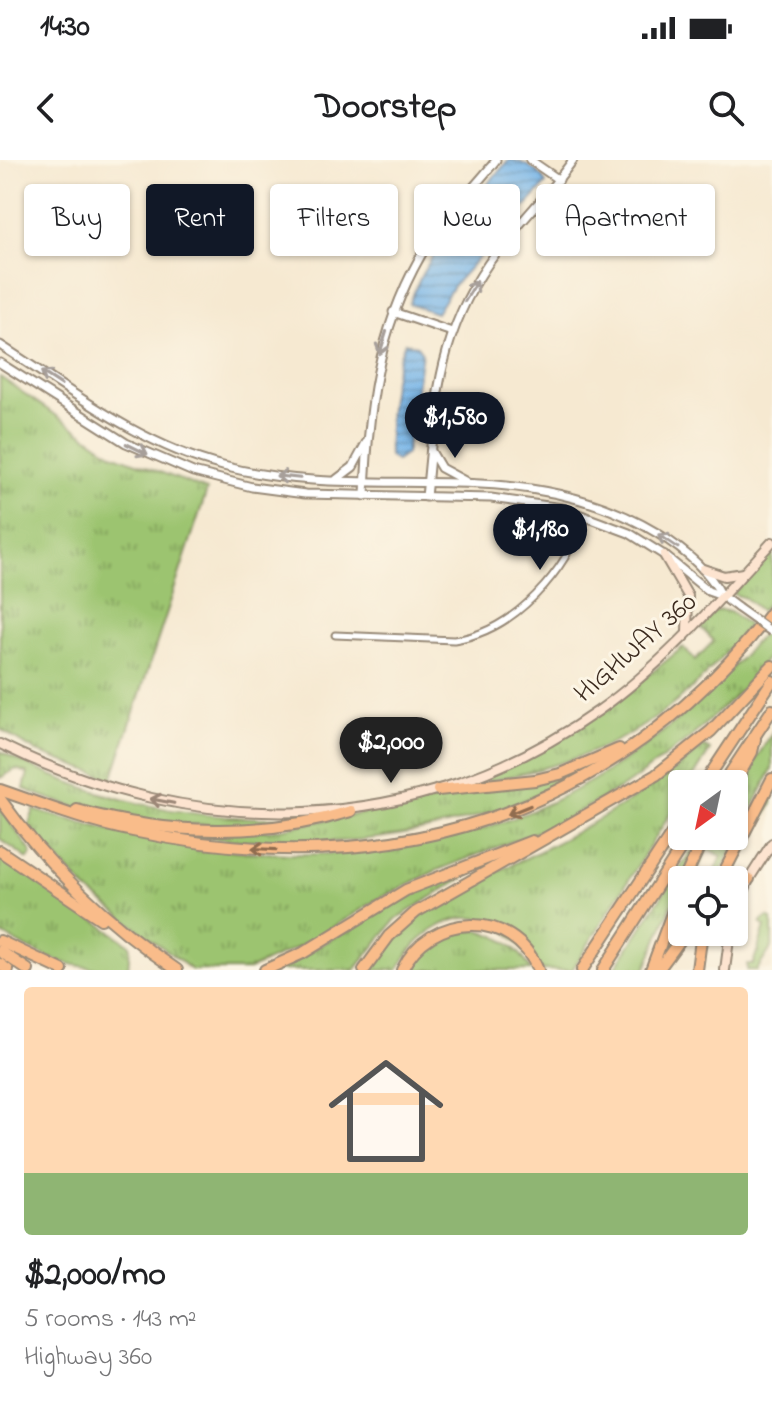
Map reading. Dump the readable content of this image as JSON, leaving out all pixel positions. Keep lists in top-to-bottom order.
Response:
{
  "streets": {
    "main road": ["HIGHWAY 360"]
  },
  "one_way": ["HIGHWAY 360"],
  "north": "bottom left",
  "page": {
    "status": "14:30",
    "header": "Doorstep",
    "chip": [
      "Buy",
      "Rent",
      "Filters",
      "New",
      "Apartment"
    ],
    "price": ["$1,580", "$1,180", "$2,000"],
    "list": [
      {
        "name": "$2,000/mo",
        "note": "5 rooms · 143 m² · Highway 360"
      }
    ]
  }
}
